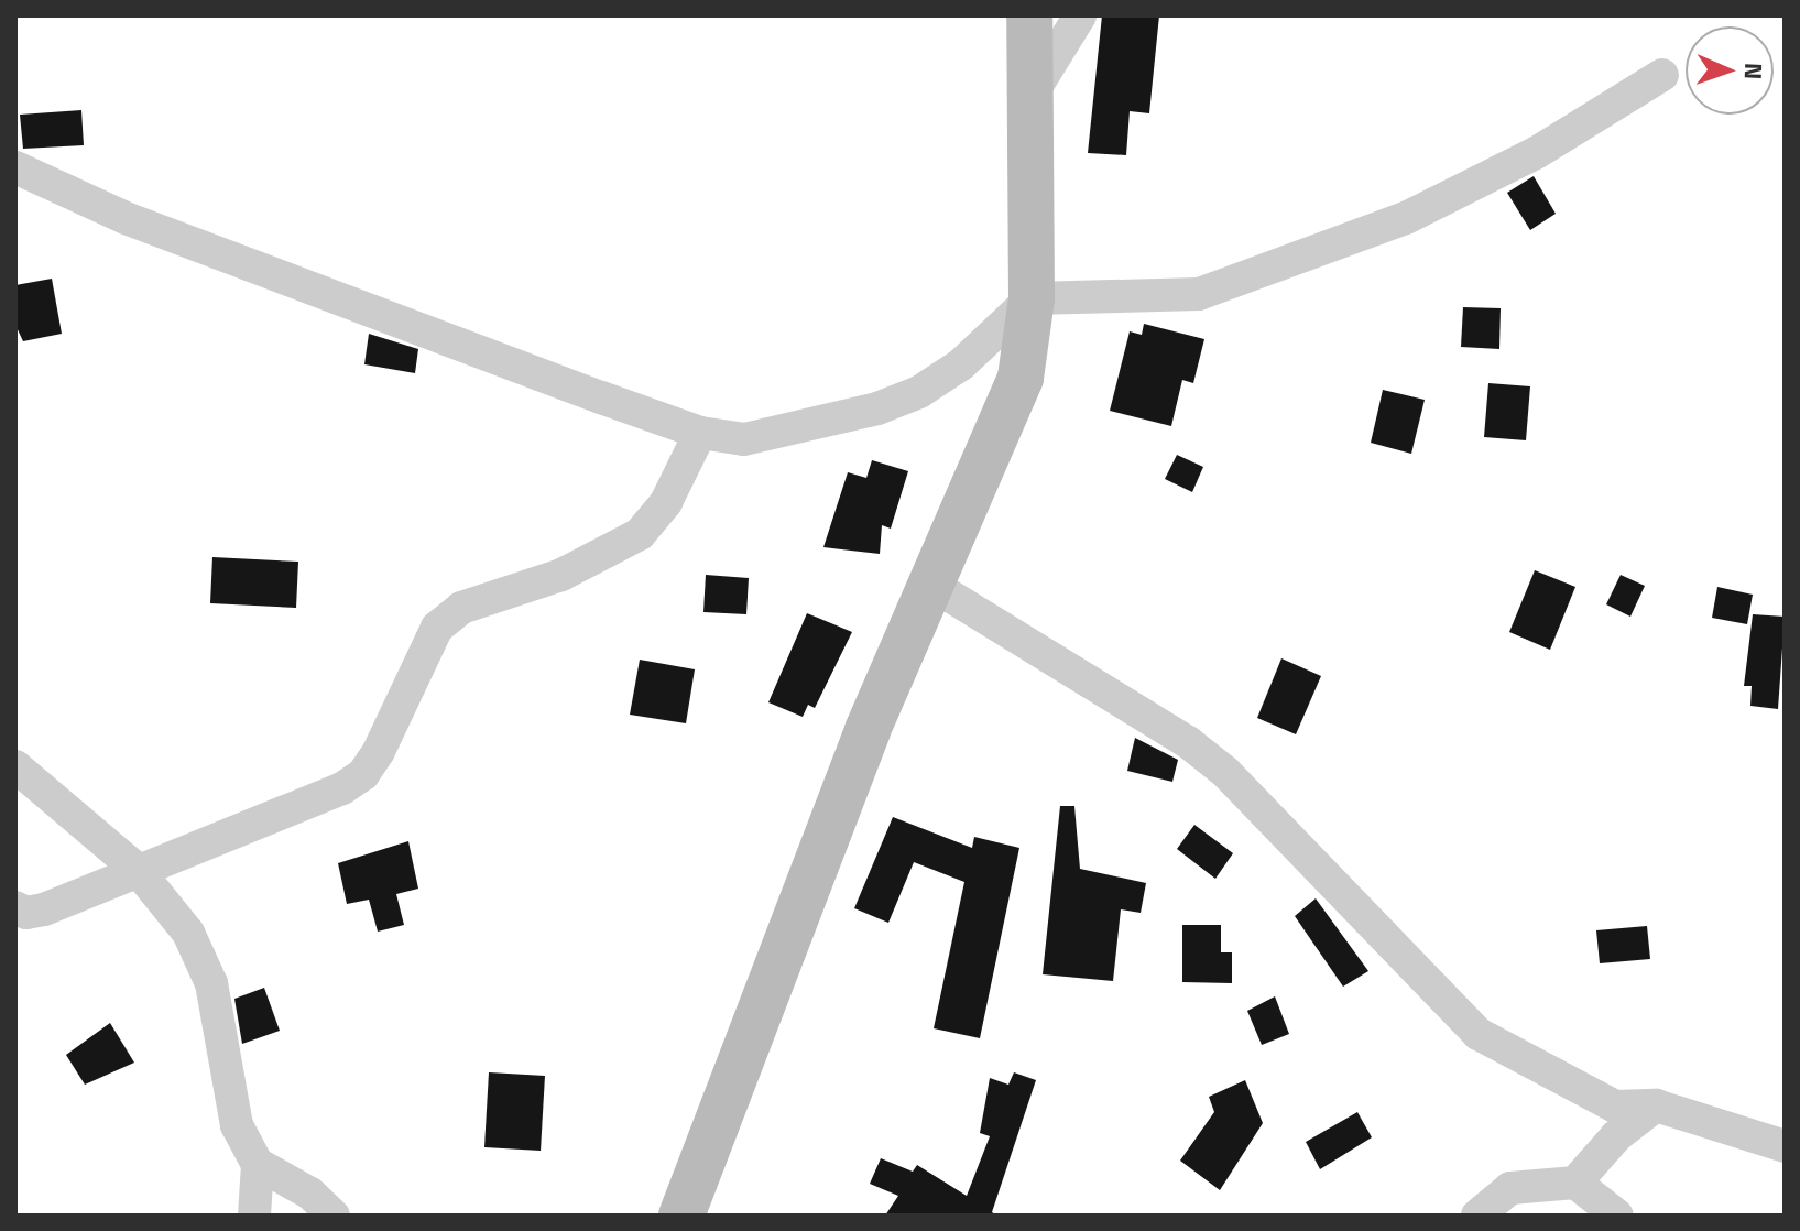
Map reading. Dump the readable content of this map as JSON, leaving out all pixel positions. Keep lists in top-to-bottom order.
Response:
{
  "north": "right"
}
